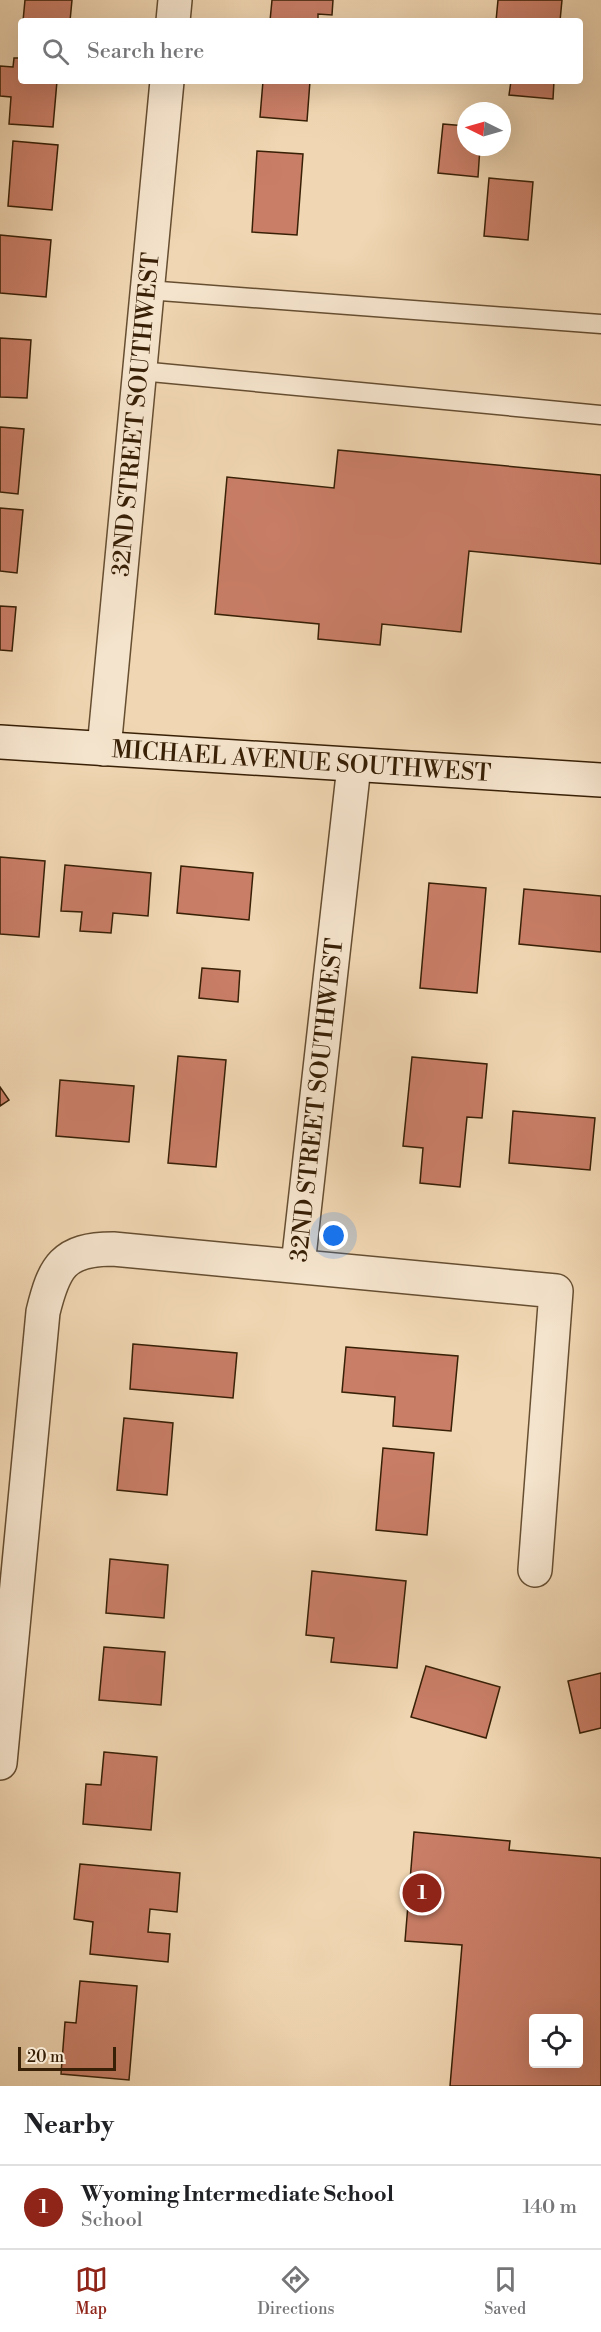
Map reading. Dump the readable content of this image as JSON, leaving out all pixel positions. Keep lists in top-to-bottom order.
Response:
{
  "streets": {
    "street": ["32ND STREET SOUTHWEST", "MICHAEL AVENUE SOUTHWEST"]
  },
  "crossings": [
    ["32ND STREET SOUTHWEST", "MICHAEL AVENUE SOUTHWEST"]
  ],
  "scale_bar": "20 m",
  "north": "left",
  "page": {
    "search": "Search here",
    "pins": "1",
    "scale": "20 m",
    "heading": "Nearby",
    "list": [
      {
        "mark": "1",
        "name": "Wyoming Intermediate School",
        "note": "School",
        "value": "140 m"
      }
    ],
    "nav": ["Map", "Directions", "Saved"]
  }
}
